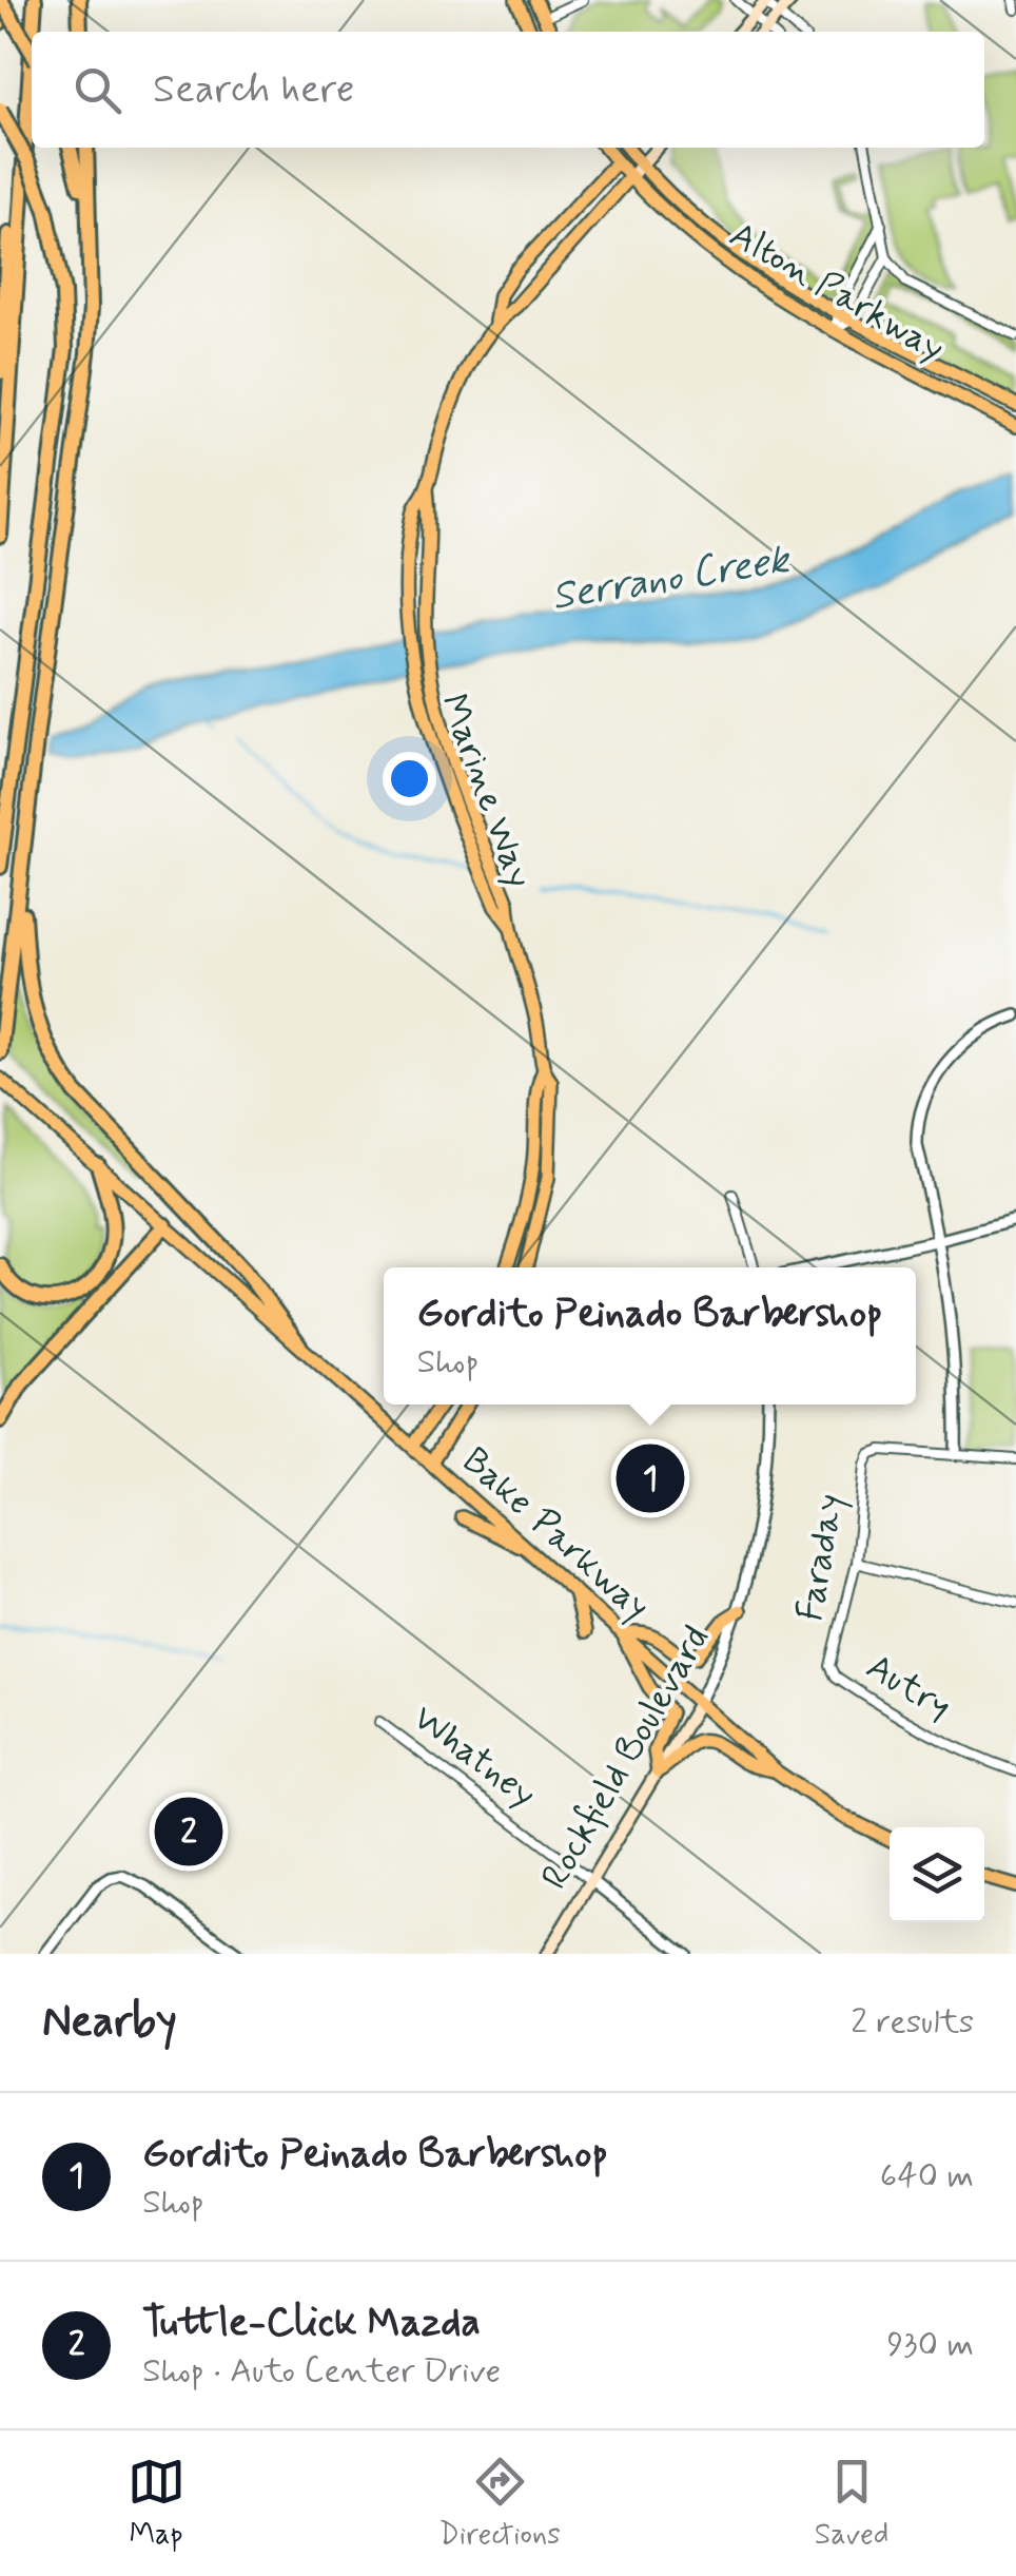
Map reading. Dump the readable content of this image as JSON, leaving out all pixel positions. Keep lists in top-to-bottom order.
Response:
{
  "streets": {
    "main road": [
      "Alton Parkway",
      "Marine Way",
      "Bake Parkway",
      "Rockfield Boulevard"
    ],
    "street": ["Faraday", "Autry", "Whatney"]
  },
  "crossings": [
    ["Alton Parkway", "Marine Way"],
    ["Bake Parkway", "Rockfield Boulevard"],
    ["Faraday", "Autry"],
    ["Whatney", "Rockfield Boulevard"]
  ],
  "water": ["Serrano Creek"],
  "page": {
    "search": "Search here",
    "popup": ["Gordito Peinado Barbershop", "Shop"],
    "pins": ["1", "2"],
    "heading": ["Nearby", "2 results"],
    "list": [
      {
        "mark": "1",
        "name": "Gordito Peinado Barbershop",
        "note": "Shop",
        "value": "640 m"
      },
      {
        "mark": "2",
        "name": "Tuttle-Click Mazda",
        "note": "Shop · Auto Center Drive",
        "value": "930 m"
      }
    ],
    "nav": ["Map", "Directions", "Saved"]
  }
}
